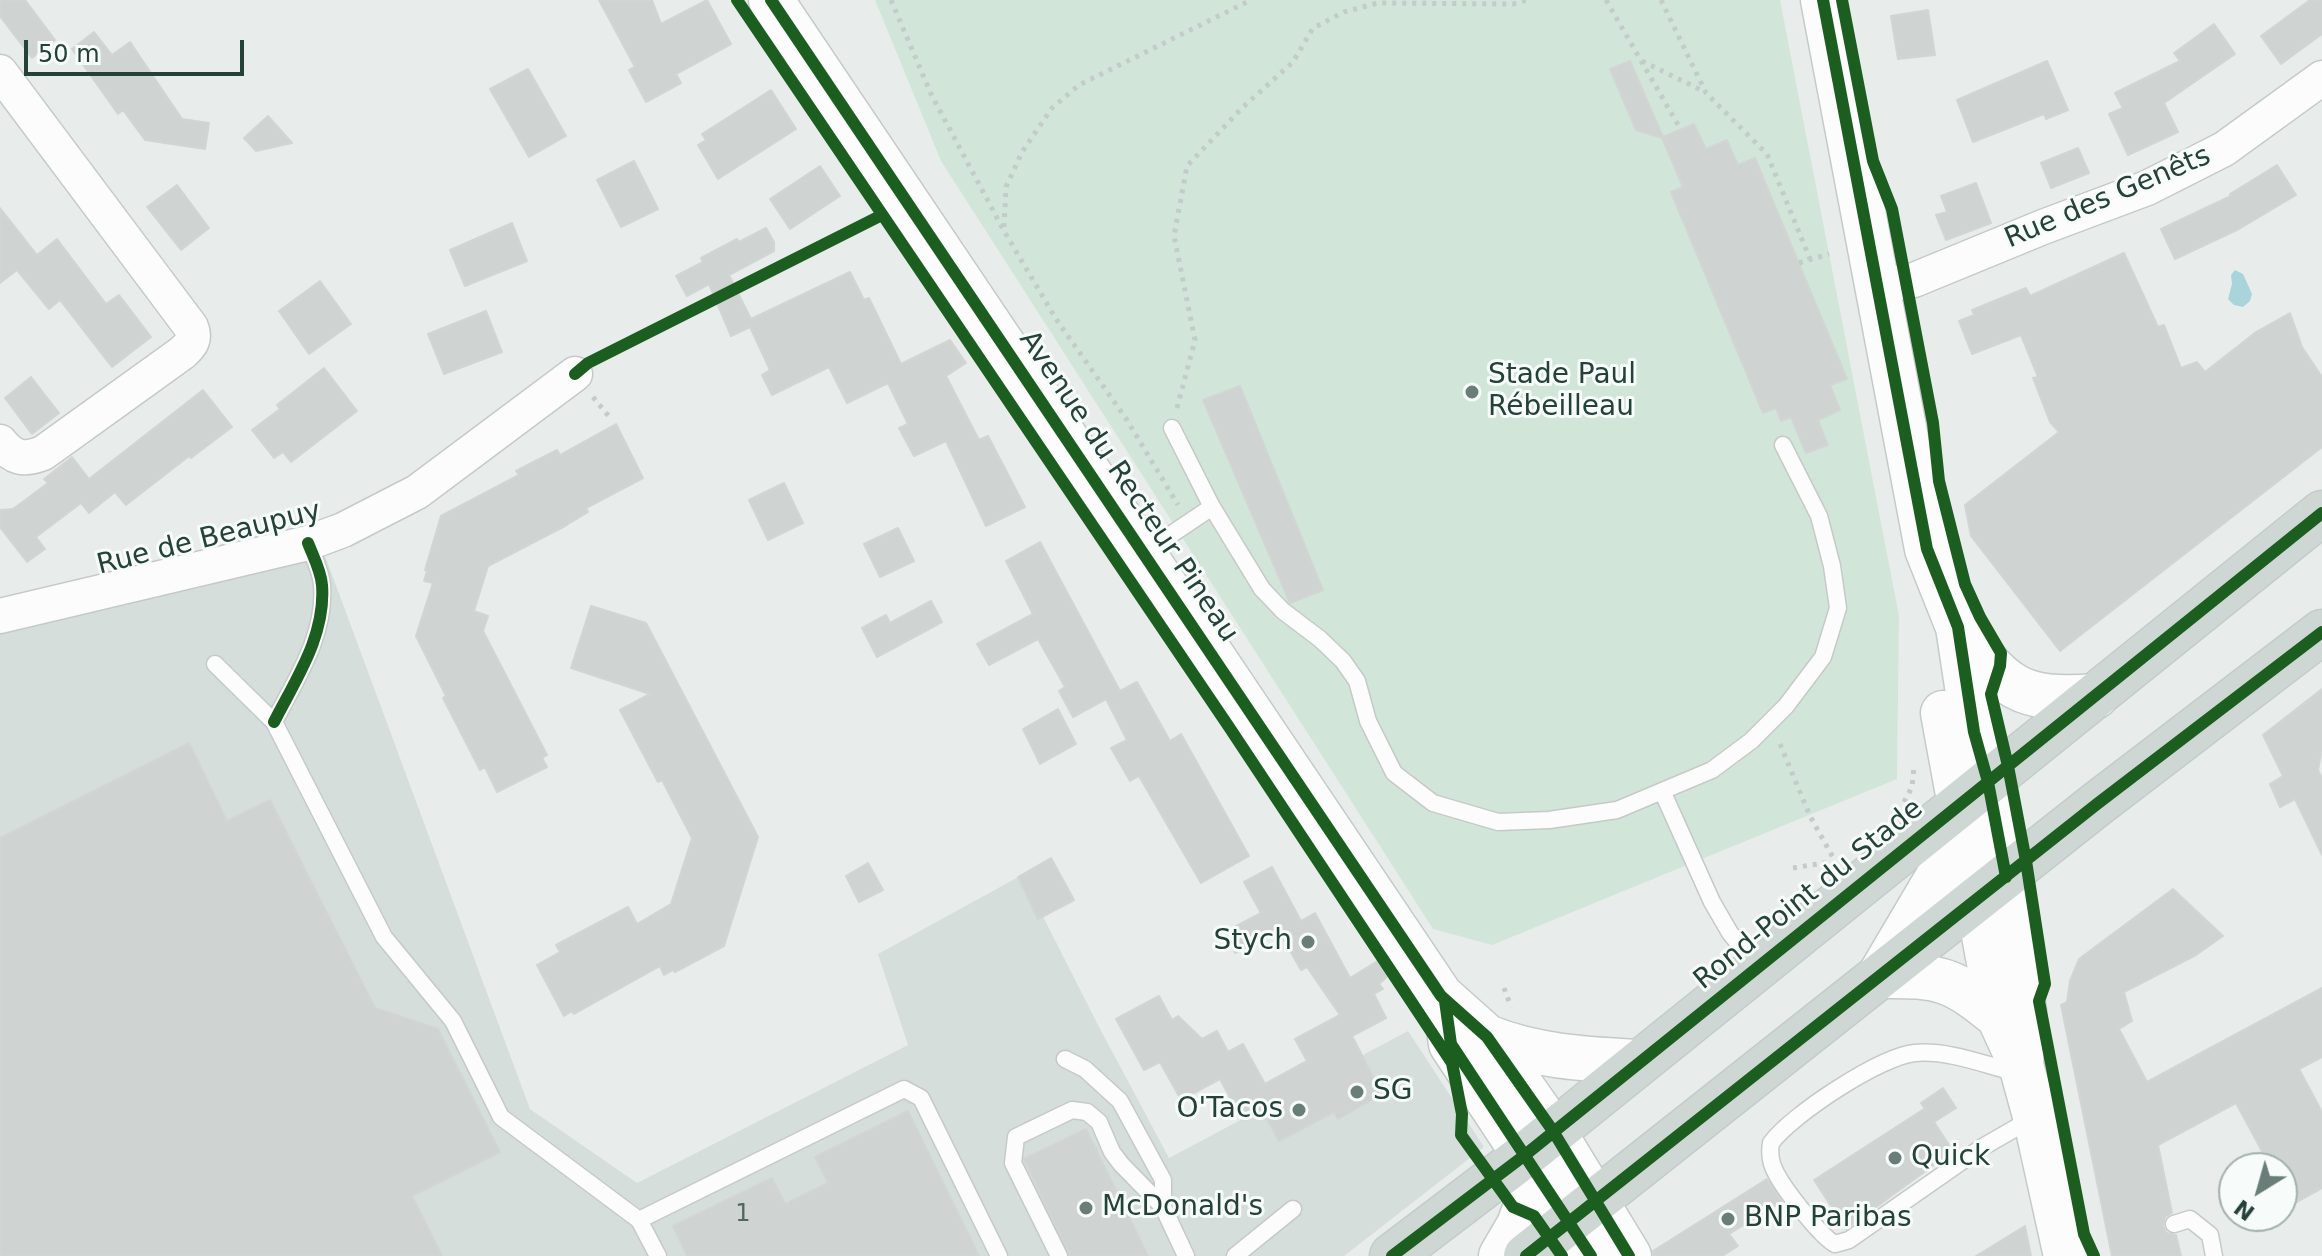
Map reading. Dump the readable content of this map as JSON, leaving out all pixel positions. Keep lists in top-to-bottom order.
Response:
{
  "streets": {
    "main road": ["Avenue du Recteur Pineau", "Rond-Point du Stade"],
    "street": ["Rue des Genêts", "Rue de Beaupuy"]
  },
  "crossings": [
    ["Avenue du Recteur Pineau", "Rond-Point du Stade"]
  ],
  "places": [
    "Stade Paul Rébeilleau",
    "Stych",
    "SG",
    "O'Tacos",
    "Quick",
    "McDonald's",
    "BNP Paribas"
  ],
  "house_numbers": ["1"],
  "scale_bar": "50 m",
  "north": "bottom left"
}
